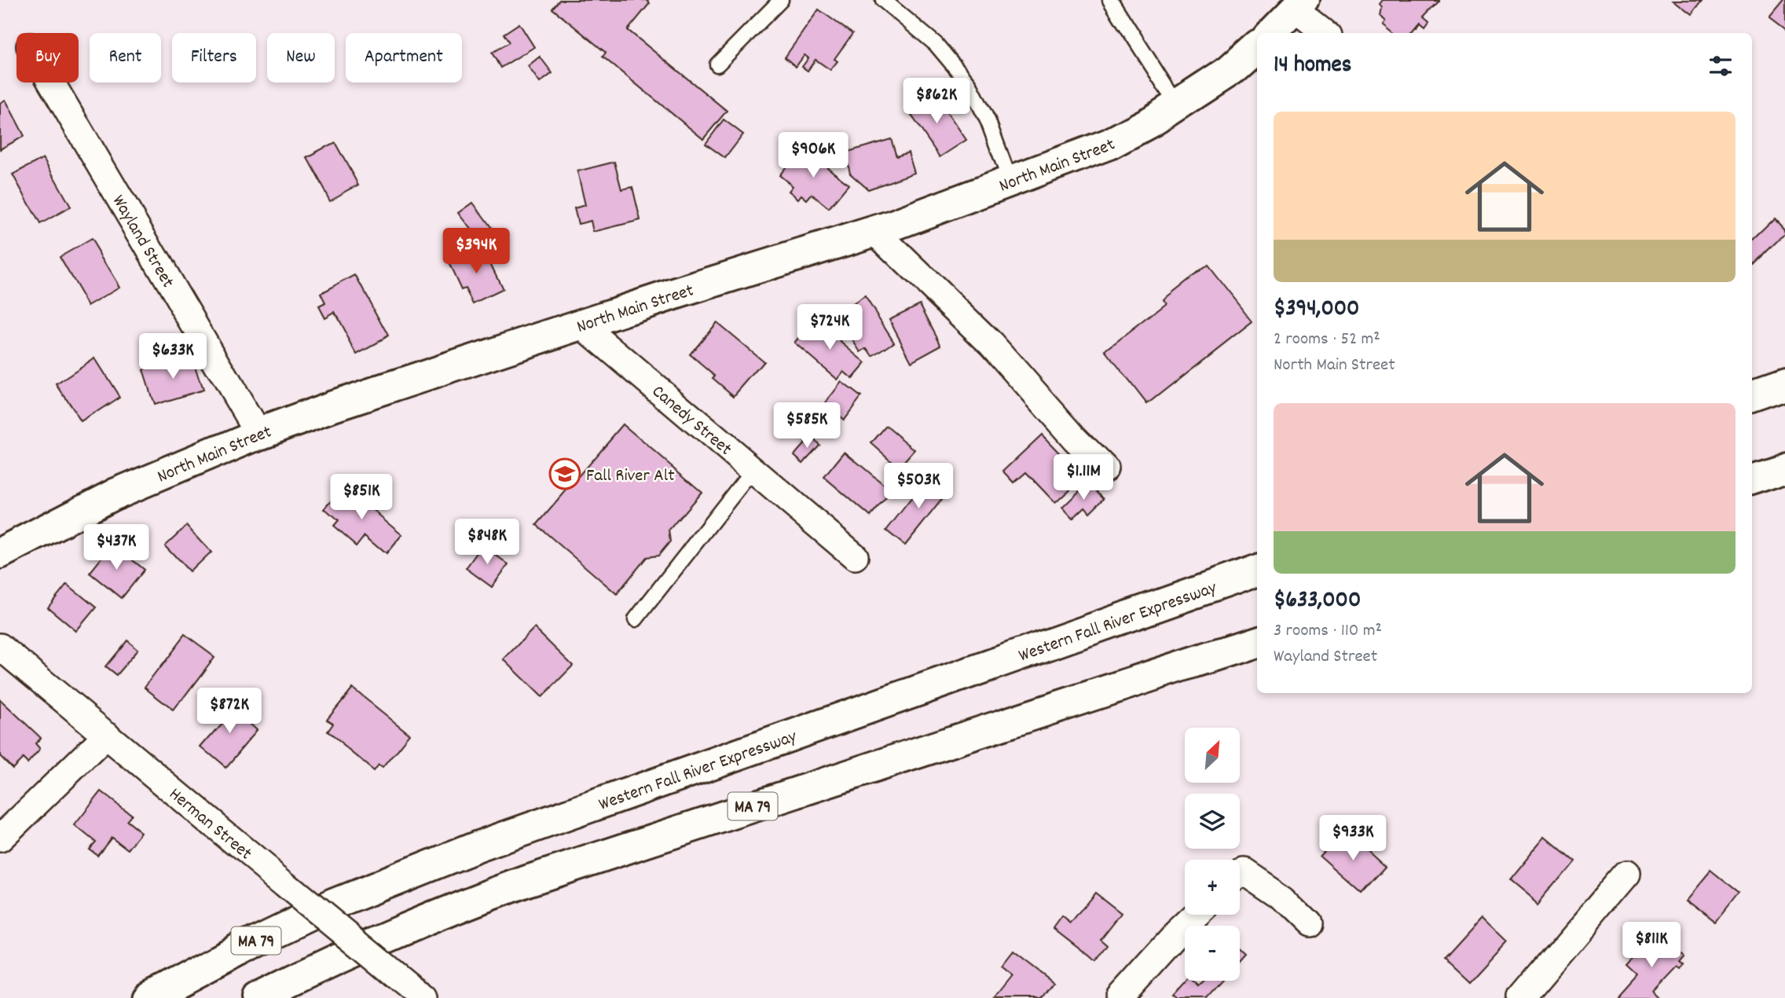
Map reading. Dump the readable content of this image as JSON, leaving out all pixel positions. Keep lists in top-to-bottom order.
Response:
{
  "streets": {
    "main road": ["North Main Street", "Western Fall River Expressway", "MA 79"],
    "street": ["Wayland Street", "Canedy Street", "Herman Street"]
  },
  "crossings": [
    ["North Main Street", "Wayland Street"],
    ["North Main Street", "Canedy Street"]
  ],
  "places": {
    "school or university": ["Fall River Alt"]
  },
  "north": "top right",
  "page": {
    "chip": [
      "Buy",
      "Rent",
      "Filters",
      "New",
      "Apartment"
    ],
    "heading": "14 homes",
    "price": [
      "$862K",
      "$906K",
      "$394K",
      "$724K",
      "$633K",
      "$585K",
      "$1.11M",
      "$503K",
      "$851K",
      "$848K",
      "$437K",
      "$872K",
      "$933K",
      "$811K"
    ],
    "list": [
      {
        "name": "$394,000",
        "note": "2 rooms · 52 m² · North Main Street"
      },
      {
        "name": "$633,000",
        "note": "3 rooms · 110 m² · Wayland Street"
      }
    ],
    "map_buttons": ["+", "−"]
  }
}
